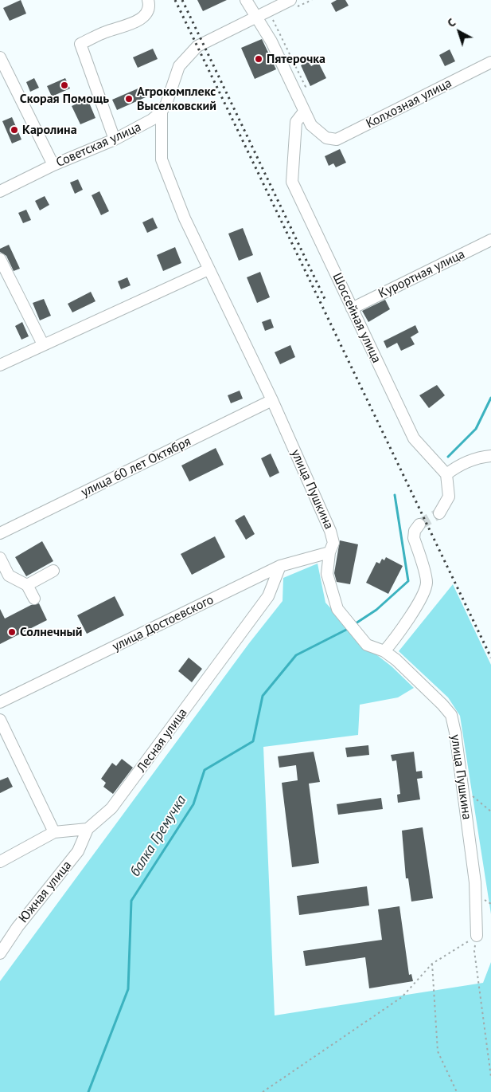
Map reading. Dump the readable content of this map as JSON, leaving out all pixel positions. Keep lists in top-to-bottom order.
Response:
{
  "streets": {
    "street": [
      "Колхозная улица",
      "Советская улица",
      "Курортная улица",
      "Шоссейная улица",
      "улица 60 лет Октября",
      "улица Пушкина",
      "улица Достоевского",
      "Лесная улица",
      "Южная улица"
    ]
  },
  "crossings": [
    ["Колхозная улица", "Шоссейная улица"],
    ["Советская улица", "улица Пушкина"],
    ["Курортная улица", "Шоссейная улица"],
    ["улица 60 лет Октября", "улица Пушкина"],
    ["улица Пушкина", "улица Достоевского"],
    ["улица Достоевского", "Лесная улица"],
    ["Лесная улица", "Южная улица"]
  ],
  "water": ["балка Гремучка"],
  "places": [
    "Пятерочка",
    "Скорая Помощь",
    "Агрокомплекс Выселковский",
    "Каролина",
    "Солнечный"
  ],
  "north": "top left"
}
